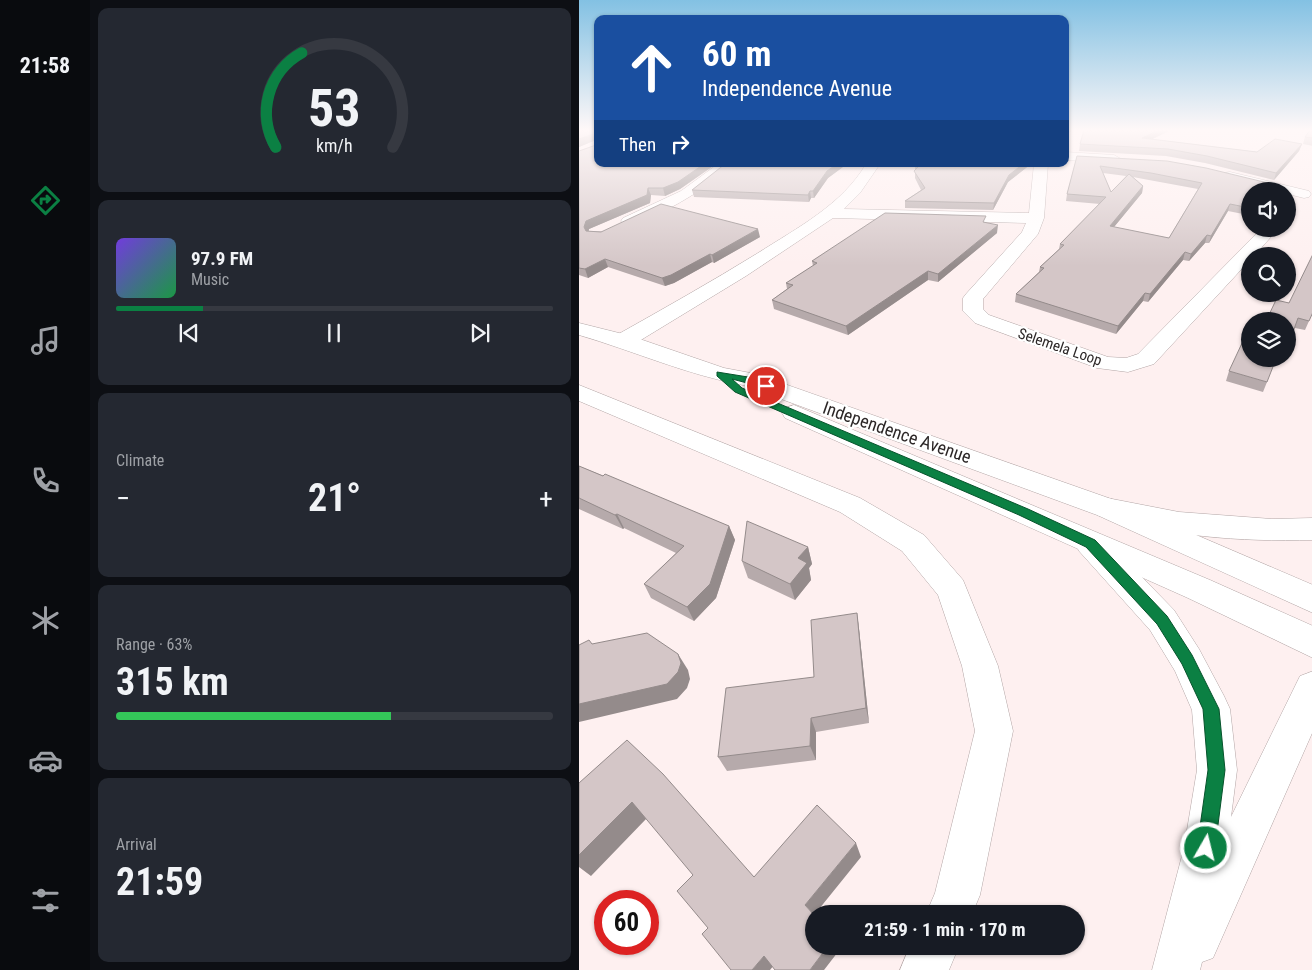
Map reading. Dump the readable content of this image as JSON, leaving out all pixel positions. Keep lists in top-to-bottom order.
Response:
{
  "streets": {
    "street": ["Selemela Loop", "Independence Avenue"]
  },
  "page": {
    "tabs": "21:58",
    "turn": ["60 m", "Independence Avenue"],
    "then": "Then",
    "song": ["97.9 FM", "Music"],
    "tile": [
      "Climate",
      ["Range · 63%", "315 km"],
      ["Arrival", "21:59"]
    ],
    "heat": ["−", "21°", "+"],
    "limit": "60",
    "trip": "21:59 · 1 min · 170 m",
    "gauge": ["53", "km/h"]
  }
}
